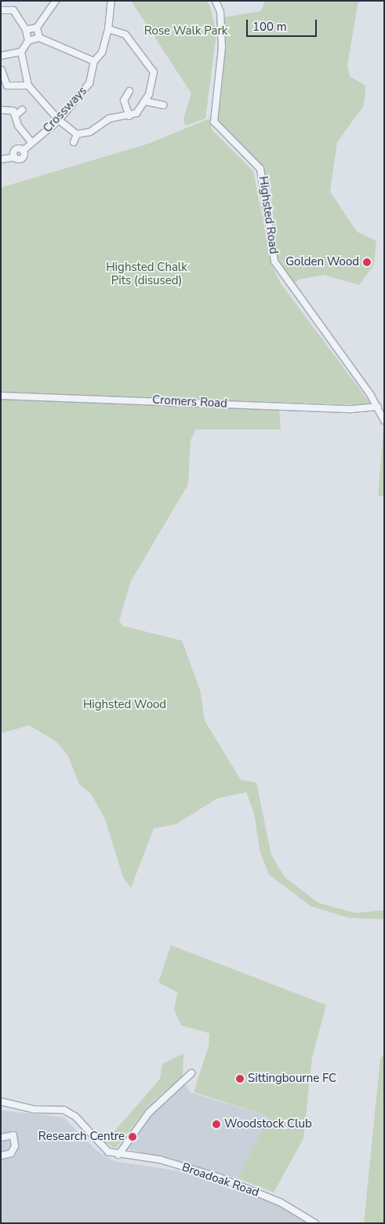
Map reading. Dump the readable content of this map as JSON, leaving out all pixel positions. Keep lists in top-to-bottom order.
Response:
{
  "streets": {
    "street": [
      "Crossways",
      "Highsted Road",
      "Cromers Road",
      "Broadoak Road"
    ]
  },
  "crossings": [
    ["Highsted Road", "Cromers Road"]
  ],
  "parks": ["Rose Walk Park", "Highsted Chalk Pits (disused)", "Highsted Wood"],
  "places": [
    "Golden Wood",
    "Sittingbourne FC",
    "Woodstock Club",
    "Research Centre"
  ],
  "scale_bar": "100 m"
}
